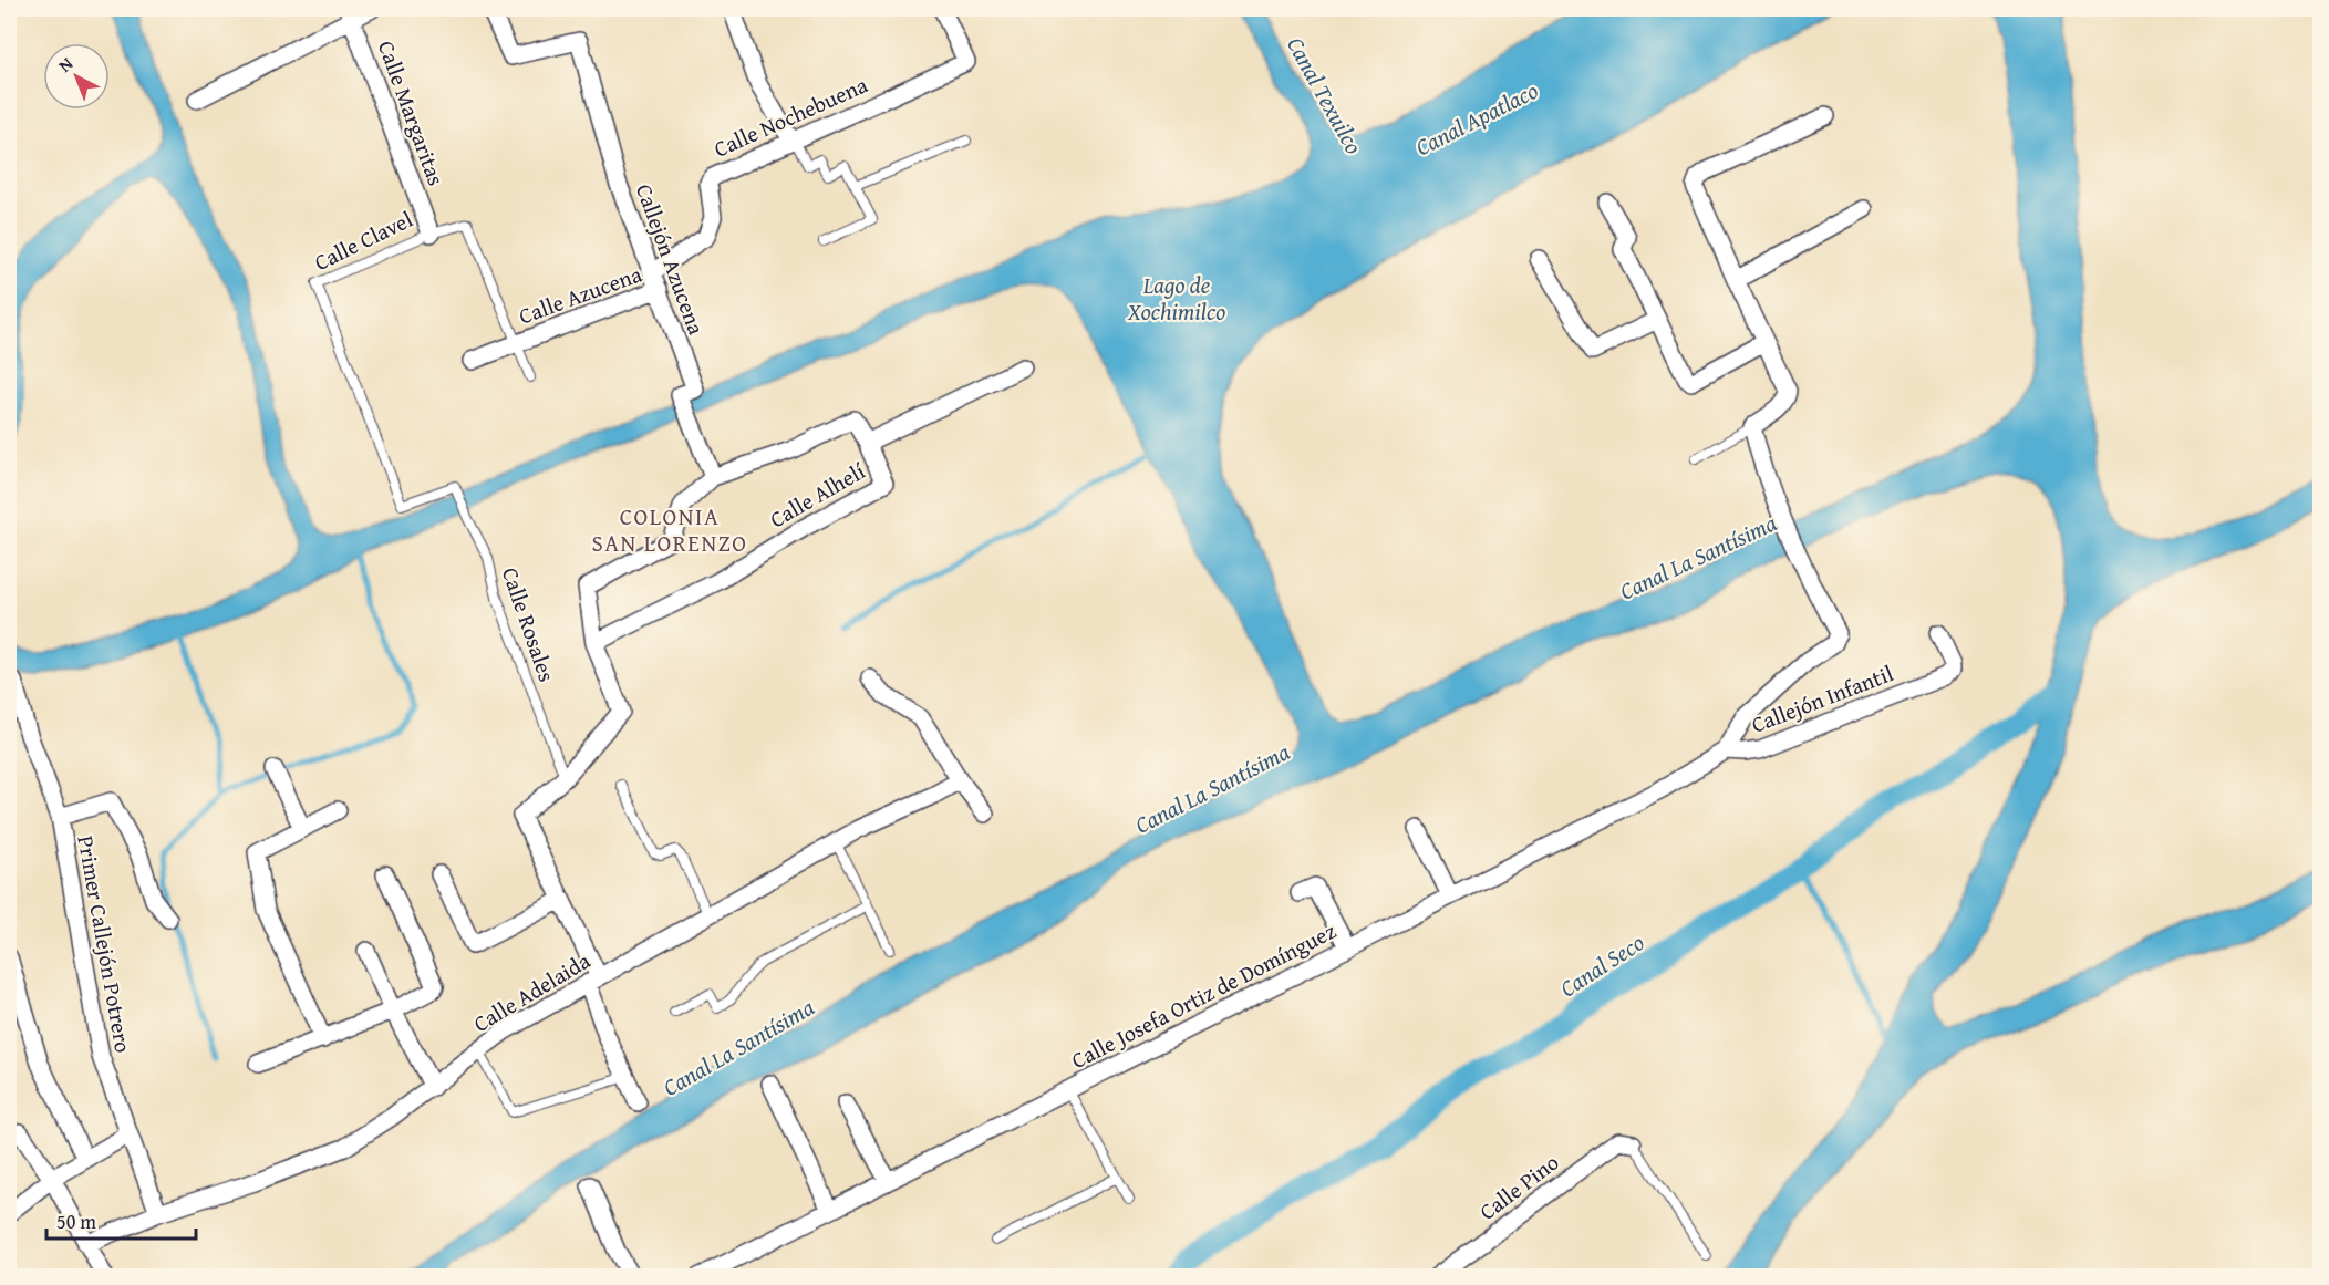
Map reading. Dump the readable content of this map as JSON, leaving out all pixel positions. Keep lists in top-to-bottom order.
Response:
{
  "streets": {
    "street": [
      "Calle Margaritas",
      "Calle Nochebuena",
      "Callejón Azucena",
      "Calle Azucena",
      "Calle Alhelí",
      "Callejón Infantil",
      "Primer Callejón Potrero",
      "Calle Adelaida",
      "Calle Josefa Ortiz de Domínguez",
      "Calle Pino"
    ],
    "lane": ["Calle Clavel", "Calle Rosales"]
  },
  "crossings": [
    ["Calle Margaritas", "Calle Clavel"],
    ["Calle Nochebuena", "Callejón Azucena"],
    ["Calle Clavel", "Calle Azucena"],
    ["Calle Clavel", "Calle Rosales"],
    ["Callejón Azucena", "Calle Azucena"],
    ["Callejón Infantil", "Calle Josefa Ortiz de Domínguez"],
    ["Primer Callejón Potrero", "Calle Adelaida"]
  ],
  "districts": ["COLONIA SAN LORENZO"],
  "water": [
    "Canal Texuilco",
    "Canal Apatlaco",
    "Lago de Xochimilco",
    "Canal La Santísima",
    "Canal Seco"
  ],
  "scale_bar": "50 m",
  "north": "top left"
}
